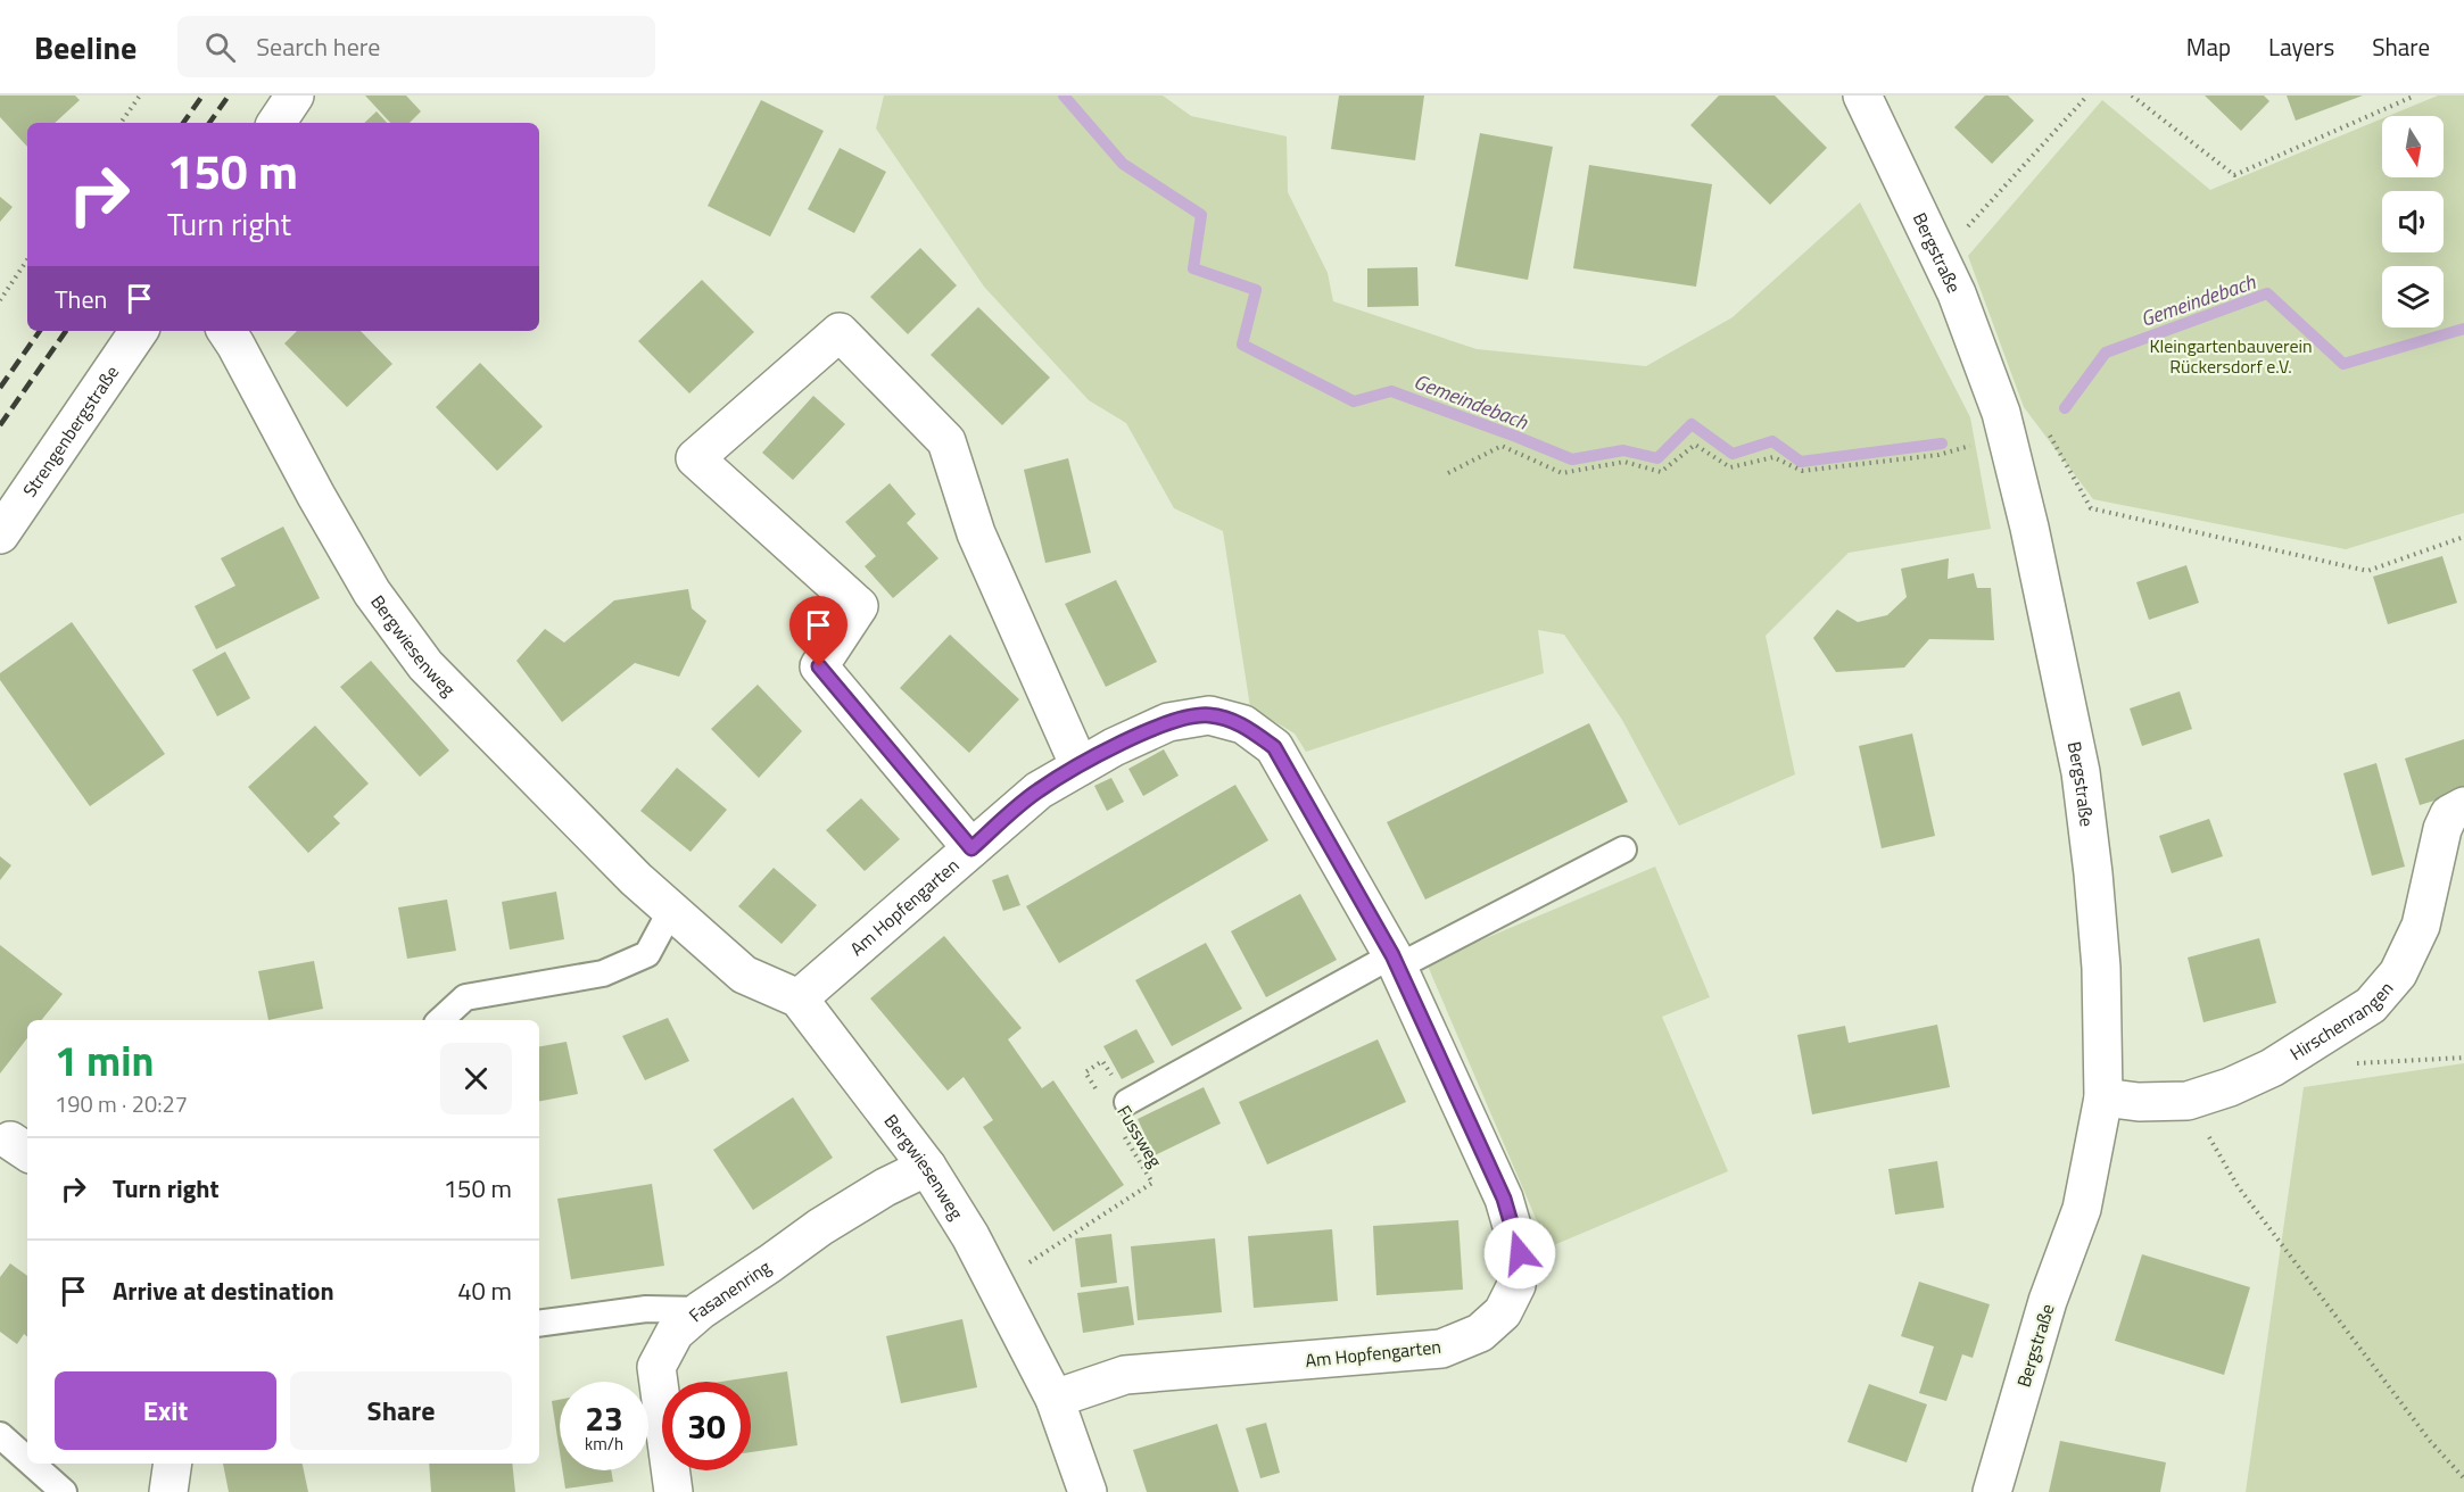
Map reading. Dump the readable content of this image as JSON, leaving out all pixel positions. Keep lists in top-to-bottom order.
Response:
{
  "streets": {
    "street": [
      "Bergstraße",
      "Strengenbergstraße",
      "Bergwiesenweg",
      "Am Hopfengarten",
      "Hirschenrangen",
      "Fasanenring"
    ],
    "path": ["Fussweg"]
  },
  "crossings": [
    ["Bergstraße", "Hirschenrangen"],
    ["Bergwiesenweg", "Am Hopfengarten"],
    ["Bergwiesenweg", "Fussweg"],
    ["Bergwiesenweg", "Fasanenring"]
  ],
  "water": ["Gemeindebach"],
  "parks": ["Kleingartenbauverein Rückersdorf e.V."],
  "north": "bottom",
  "page": {
    "header": "Beeline",
    "search": "Search here",
    "nav": ["Map", "Layers", "Share"],
    "turn": ["150 m", "Turn right"],
    "then": "Then",
    "heading": ["1 min", "190 m · 20:27"],
    "list": [
      {
        "name": "Turn right",
        "value": "150 m"
      },
      {
        "name": "Arrive at destination",
        "value": "40 m"
      }
    ],
    "buttons": ["Exit", "Share"],
    "speed": "23 km/h",
    "limit": "30"
  }
}
